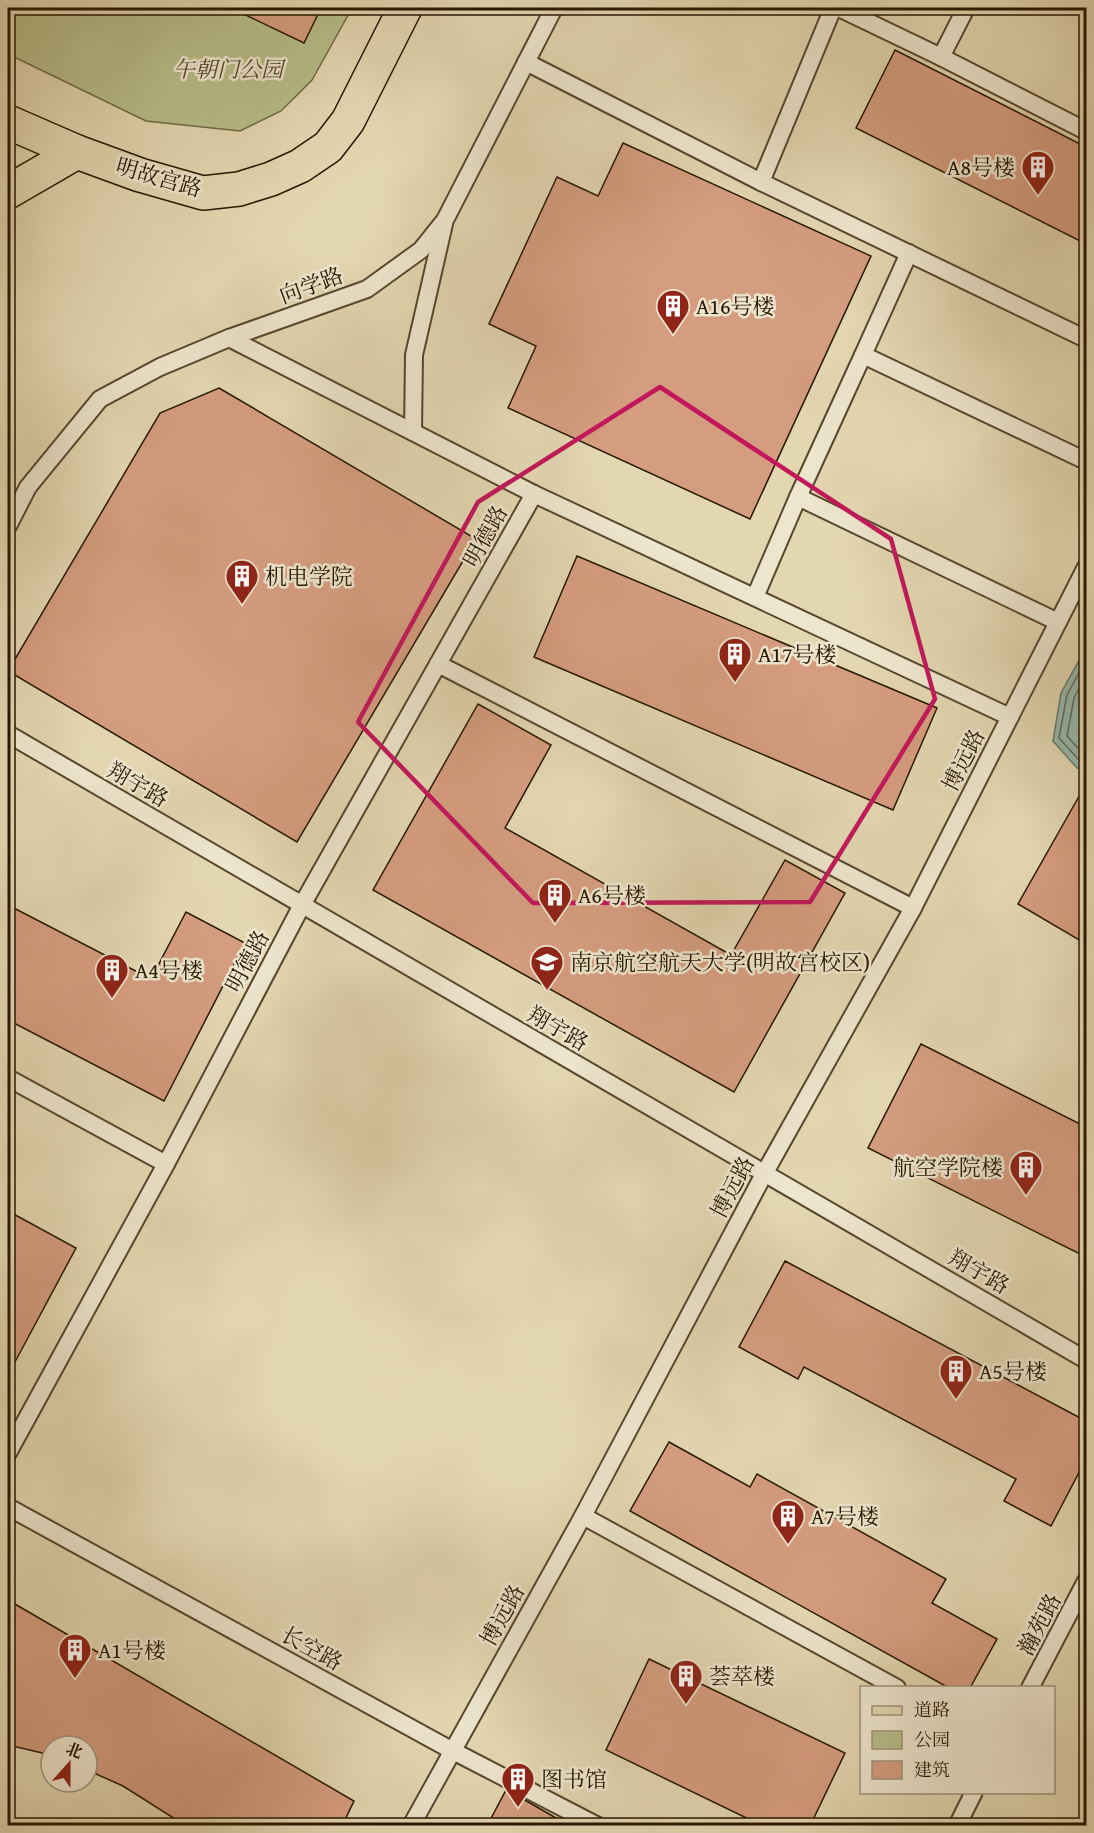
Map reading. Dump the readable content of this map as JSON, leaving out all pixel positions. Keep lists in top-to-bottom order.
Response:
{
  "streets": {
    "main road": ["明故宫路"],
    "lane": [
      "向学路",
      "明德路",
      "博远路",
      "翔宇路",
      "瀚苑路",
      "长空路"
    ]
  },
  "crossings": [
    ["明德路", "翔宇路"],
    ["博远路", "翔宇路"],
    ["博远路", "长空路"]
  ],
  "parks": ["午朝门公园"],
  "places": {
    "building": [
      "A8号楼",
      "A16号楼",
      "机电学院",
      "A17号楼",
      "A6号楼",
      "A4号楼",
      "航空学院楼",
      "A5号楼",
      "A7号楼",
      "A1号楼",
      "荟萃楼",
      "图书馆"
    ],
    "school or university": ["南京航空航天大学(明故宫校区)"]
  },
  "legend": ["道路", "公园", "建筑"],
  "north": "top"
}
